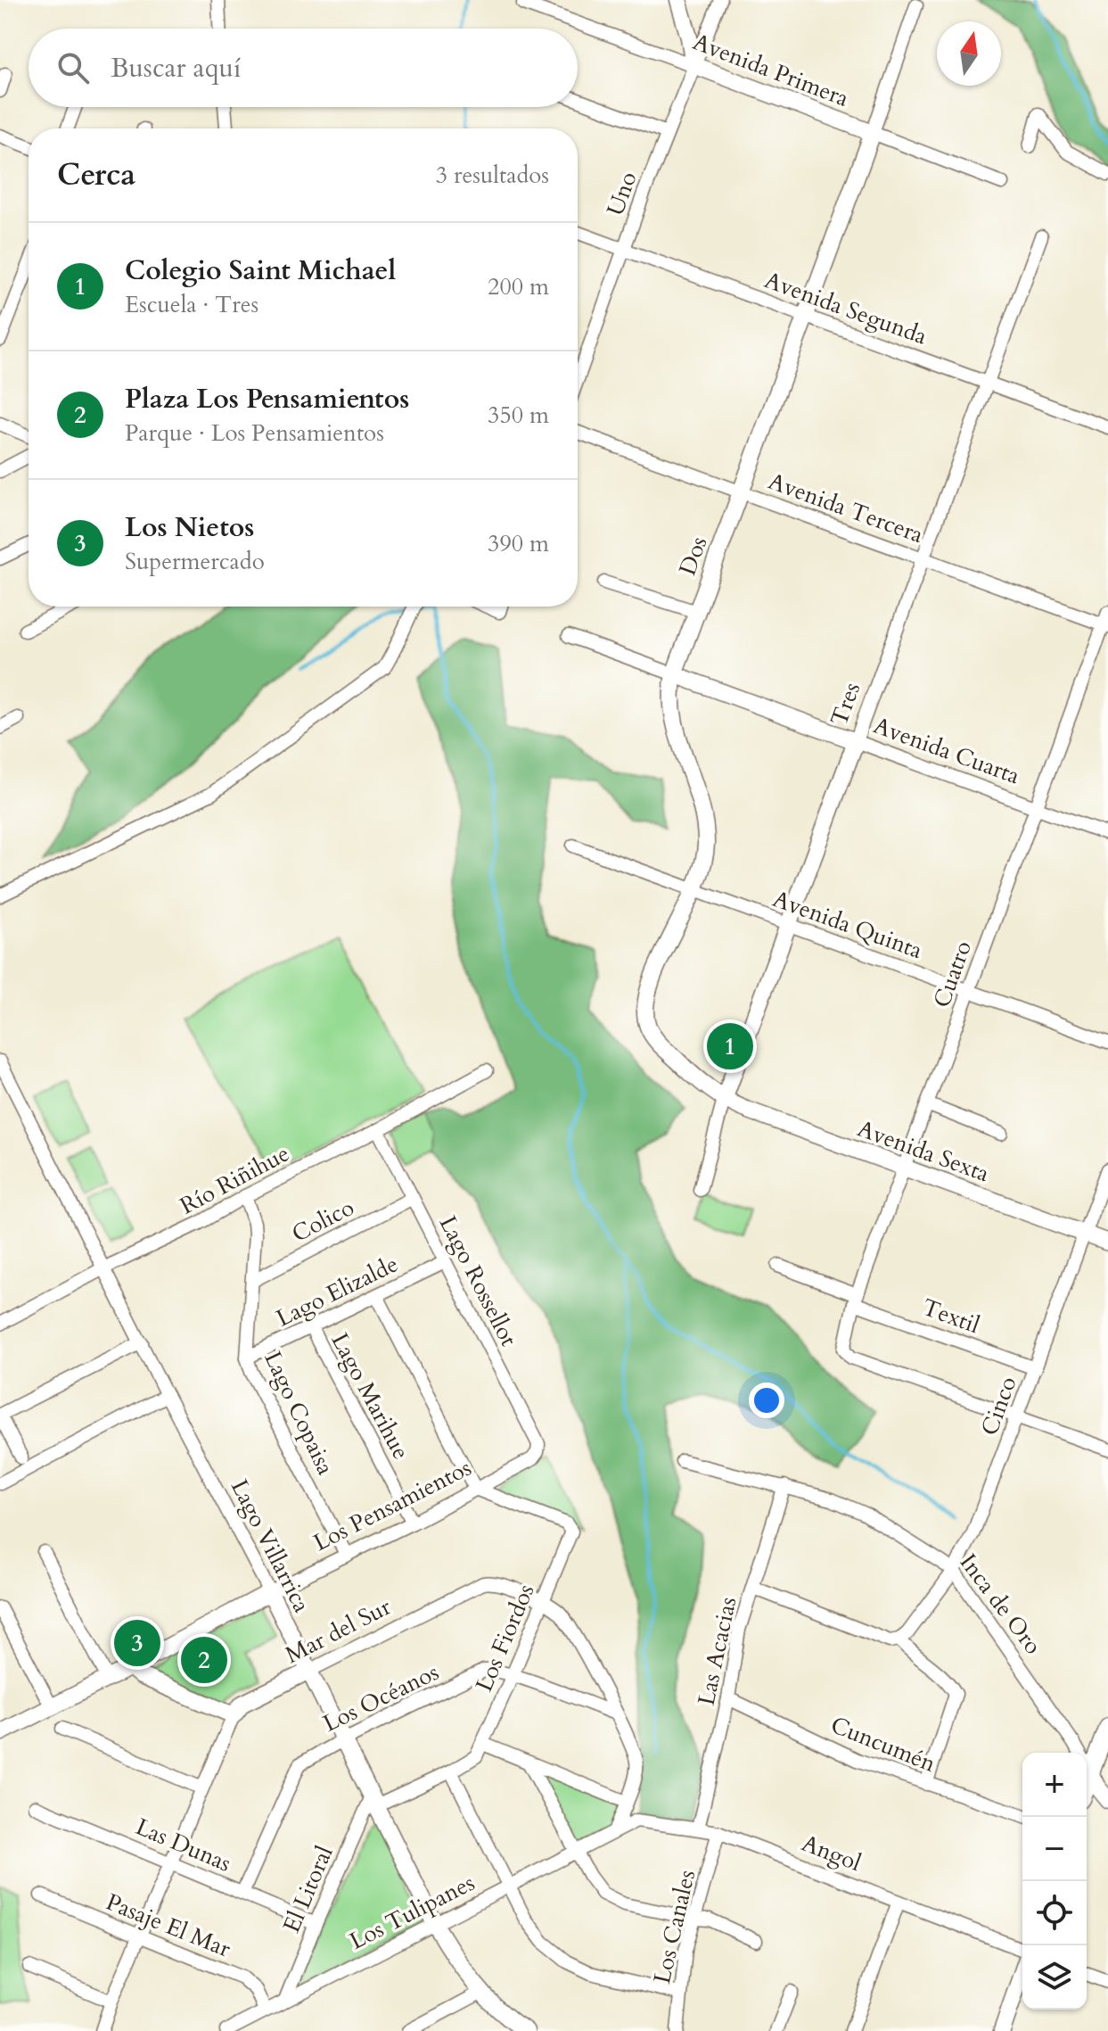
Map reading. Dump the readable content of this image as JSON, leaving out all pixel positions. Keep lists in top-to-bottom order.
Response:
{
  "streets": {
    "street": [
      "Avenida Primera",
      "Uno",
      "Avenida Segunda",
      "Avenida Tercera",
      "Dos",
      "Tres",
      "Avenida Cuarta",
      "Avenida Quinta",
      "Cuatro",
      "Avenida Sexta",
      "Río Riñihue",
      "Colico",
      "Lago Rossellot",
      "Lago Elizalde",
      "Textil",
      "Lago Marihue",
      "Cinco",
      "Lago Copaisa",
      "Los Pensamientos",
      "Lago Villarrica",
      "Inca de Oro",
      "Mar del Sur",
      "Los Fiordos",
      "Las Acacias",
      "Los Océanos",
      "Cuncumén",
      "Las Dunas",
      "Angol",
      "El Litoral",
      "Los Tulipanes",
      "Pasaje El Mar",
      "Los Canales"
    ]
  },
  "crossings": [
    ["Avenida Primera", "Uno"],
    ["Avenida Primera", "Dos"],
    ["Uno", "Avenida Segunda"],
    ["Avenida Segunda", "Dos"],
    ["Avenida Segunda", "Tres"],
    ["Avenida Tercera", "Dos"],
    ["Avenida Tercera", "Tres"],
    ["Avenida Tercera", "Cuatro"],
    ["Dos", "Tres"],
    ["Dos", "Avenida Cuarta"],
    ["Dos", "Avenida Quinta"],
    ["Dos", "Avenida Sexta"],
    ["Tres", "Avenida Cuarta"],
    ["Tres", "Avenida Quinta"],
    ["Tres", "Avenida Sexta"],
    ["Avenida Cuarta", "Cuatro"],
    ["Avenida Quinta", "Cuatro"],
    ["Cuatro", "Avenida Sexta"],
    ["Cuatro", "Textil"],
    ["Cuatro", "Cinco"],
    ["Avenida Sexta", "Cinco"],
    ["Río Riñihue", "Lago Rossellot"],
    ["Río Riñihue", "Lago Copaisa"],
    ["Río Riñihue", "Lago Villarrica"],
    ["Colico", "Lago Rossellot"],
    ["Colico", "Lago Copaisa"],
    ["Lago Rossellot", "Lago Elizalde"],
    ["Lago Rossellot", "Los Pensamientos"],
    ["Lago Elizalde", "Lago Marihue"],
    ["Lago Elizalde", "Lago Copaisa"],
    ["Textil", "Cinco"],
    ["Lago Marihue", "Los Pensamientos"],
    ["Cinco", "Inca de Oro"],
    ["Lago Copaisa", "Los Pensamientos"],
    ["Los Pensamientos", "Lago Villarrica"],
    ["Los Pensamientos", "Los Fiordos"],
    ["Lago Villarrica", "Mar del Sur"],
    ["Lago Villarrica", "Los Fiordos"],
    ["Lago Villarrica", "Los Océanos"],
    ["Lago Villarrica", "El Litoral"],
    ["Lago Villarrica", "Los Tulipanes"],
    ["Inca de Oro", "Las Acacias"],
    ["Mar del Sur", "Los Fiordos"],
    ["Mar del Sur", "Los Océanos"],
    ["Mar del Sur", "Las Dunas"],
    ["Mar del Sur", "Angol"],
    ["Mar del Sur", "Los Tulipanes"],
    ["Mar del Sur", "Pasaje El Mar"],
    ["Los Fiordos", "Los Océanos"],
    ["Los Fiordos", "El Litoral"],
    ["Las Acacias", "Cuncumén"],
    ["Las Acacias", "Angol"],
    ["Los Océanos", "Las Dunas"],
    ["Las Dunas", "El Litoral"],
    ["Angol", "Los Tulipanes"],
    ["Angol", "Los Canales"],
    ["El Litoral", "Los Tulipanes"],
    ["Los Tulipanes", "Pasaje El Mar"]
  ],
  "north": "top",
  "page": {
    "search": "Buscar aquí",
    "heading": ["Cerca", "3 resultados"],
    "list": [
      {
        "mark": "1",
        "name": "Colegio Saint Michael",
        "note": "Escuela · Tres",
        "value": "200 m"
      },
      {
        "mark": "2",
        "name": "Plaza Los Pensamientos",
        "note": "Parque · Los Pensamientos",
        "value": "350 m"
      },
      {
        "mark": "3",
        "name": "Los Nietos",
        "note": "Supermercado",
        "value": "390 m"
      }
    ],
    "pins": ["1", "3", "2"],
    "map_buttons": ["+", "−"]
  }
}
